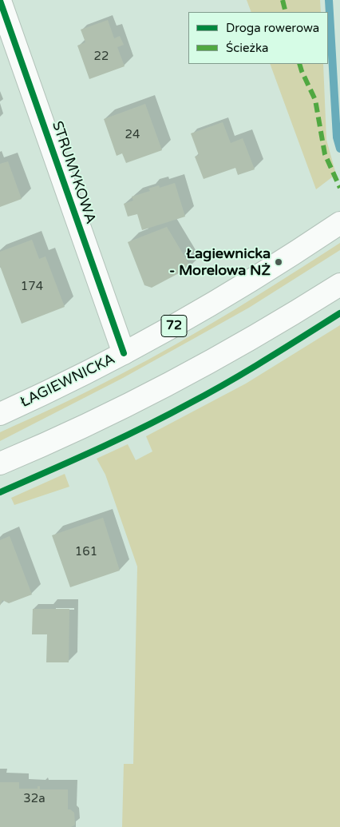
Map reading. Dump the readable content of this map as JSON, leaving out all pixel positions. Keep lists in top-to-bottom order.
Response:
{
  "streets": {
    "main road": ["STRUMYKOWA", "72", "ŁAGIEWNICKA"]
  },
  "crossings": [
    ["STRUMYKOWA", "ŁAGIEWNICKA"]
  ],
  "places": ["Łagiewnicka - Morelowa NŻ"],
  "house_numbers": [
    "22",
    "24",
    "174",
    "161",
    "32a"
  ],
  "legend": ["Droga rowerowa", "Ścieżka"]
}
